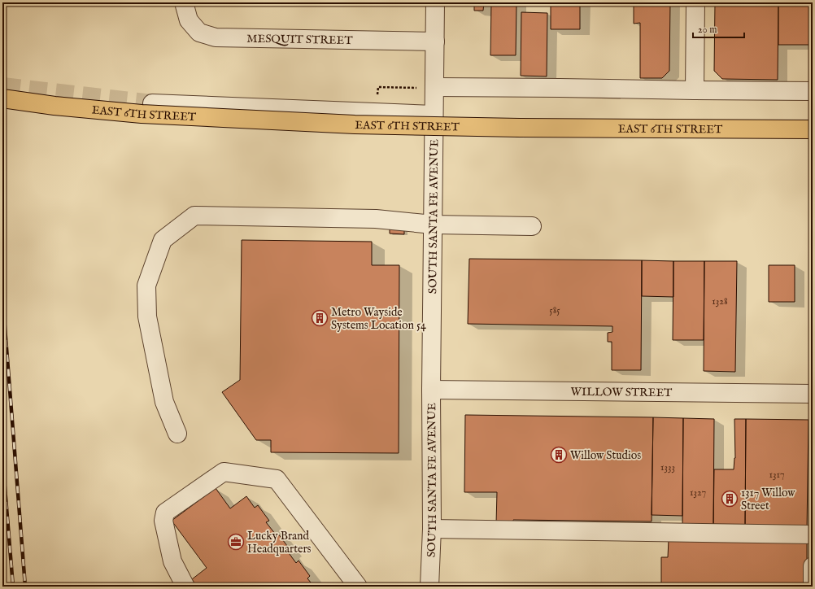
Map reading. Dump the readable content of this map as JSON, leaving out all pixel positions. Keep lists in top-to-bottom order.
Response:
{
  "streets": {
    "main road": ["EAST 6TH STREET"],
    "street": ["MESQUIT STREET", "SOUTH SANTA FE AVENUE", "WILLOW STREET"]
  },
  "crossings": [
    ["MESQUIT STREET", "SOUTH SANTA FE AVENUE"],
    ["SOUTH SANTA FE AVENUE", "WILLOW STREET"]
  ],
  "places": {
    "building": ["Metro Wayside Systems Location 54", "Willow Studios", "1317 Willow Street"],
    "office": ["Lucky Brand Headquarters"]
  },
  "house_numbers": [
    "1328",
    "585",
    "1333",
    "1317",
    "1327"
  ],
  "scale_bar": "20 m"
}
